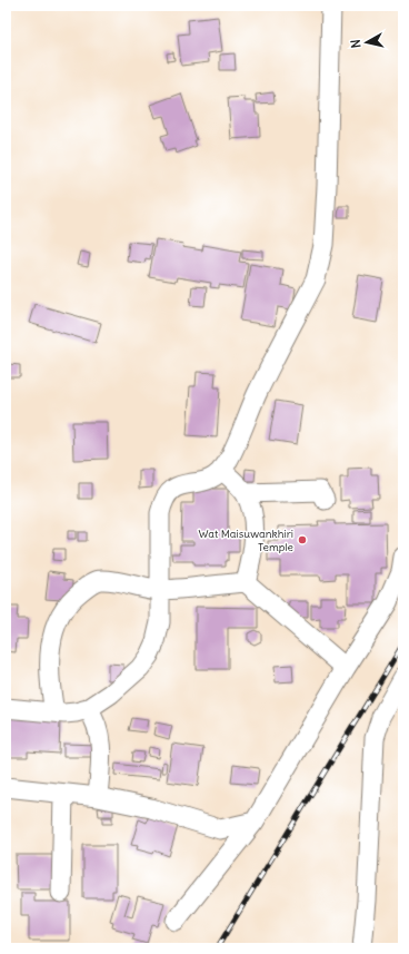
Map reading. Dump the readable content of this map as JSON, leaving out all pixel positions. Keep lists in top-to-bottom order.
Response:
{
  "places": ["Wat Maisuwankhiri Temple"],
  "north": "left"
}
